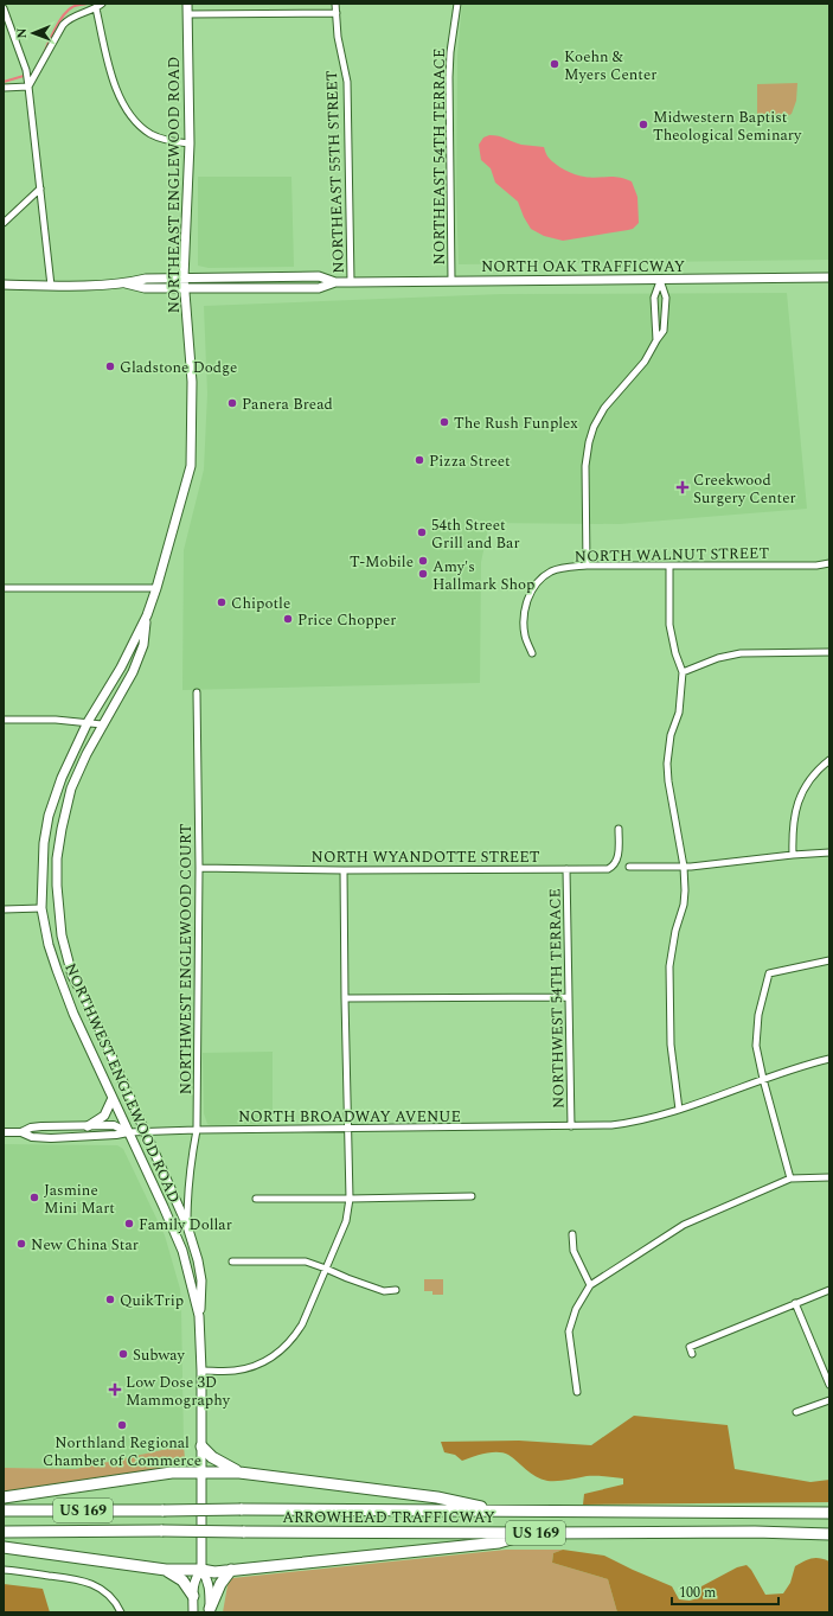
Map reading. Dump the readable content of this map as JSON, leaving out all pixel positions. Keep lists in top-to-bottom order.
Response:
{
  "streets": {
    "highway": ["US 169", "ARROWHEAD TRAFFICWAY"],
    "main road": ["NORTHEAST ENGLEWOOD ROAD", "NORTH OAK TRAFFICWAY", "NORTHWEST ENGLEWOOD ROAD"],
    "street": [
      "NORTHEAST 54TH TERRACE",
      "NORTHEAST 55TH STREET",
      "NORTH WALNUT STREET",
      "NORTH WYANDOTTE STREET",
      "NORTHWEST ENGLEWOOD COURT",
      "NORTHWEST 54TH TERRACE",
      "NORTH BROADWAY AVENUE"
    ]
  },
  "crossings": [
    ["NORTHEAST 54TH TERRACE", "NORTH OAK TRAFFICWAY"],
    ["NORTHEAST 55TH STREET", "NORTH OAK TRAFFICWAY"],
    ["NORTHEAST ENGLEWOOD ROAD", "NORTH OAK TRAFFICWAY"],
    ["NORTHEAST ENGLEWOOD ROAD", "NORTHWEST ENGLEWOOD ROAD"],
    ["NORTH WYANDOTTE STREET", "NORTHWEST ENGLEWOOD COURT"],
    ["NORTH WYANDOTTE STREET", "NORTHWEST 54TH TERRACE"],
    ["NORTHWEST ENGLEWOOD COURT", "NORTHWEST ENGLEWOOD ROAD"],
    ["NORTHWEST ENGLEWOOD COURT", "NORTH BROADWAY AVENUE"],
    ["NORTHWEST 54TH TERRACE", "NORTH BROADWAY AVENUE"],
    ["NORTHWEST ENGLEWOOD ROAD", "NORTH BROADWAY AVENUE"]
  ],
  "places": {
    "other": [
      "Koehn & Myers Center",
      "Midwestern Baptist Theological Seminary",
      "Gladstone Dodge",
      "Panera Bread",
      "The Rush Funplex",
      "Pizza Street",
      "54th Street Grill and Bar",
      "T-Mobile",
      "Amy's Hallmark Shop",
      "Chipotle",
      "Price Chopper",
      "Jasmine Mini Mart",
      "Family Dollar",
      "New China Star",
      "QuikTrip",
      "Subway",
      "Northland Regional Chamber of Commerce"
    ],
    "health": ["Creekwood Surgery Center", "Low Dose 3D Mammography"]
  },
  "scale_bar": "100 m",
  "north": "left"
}
